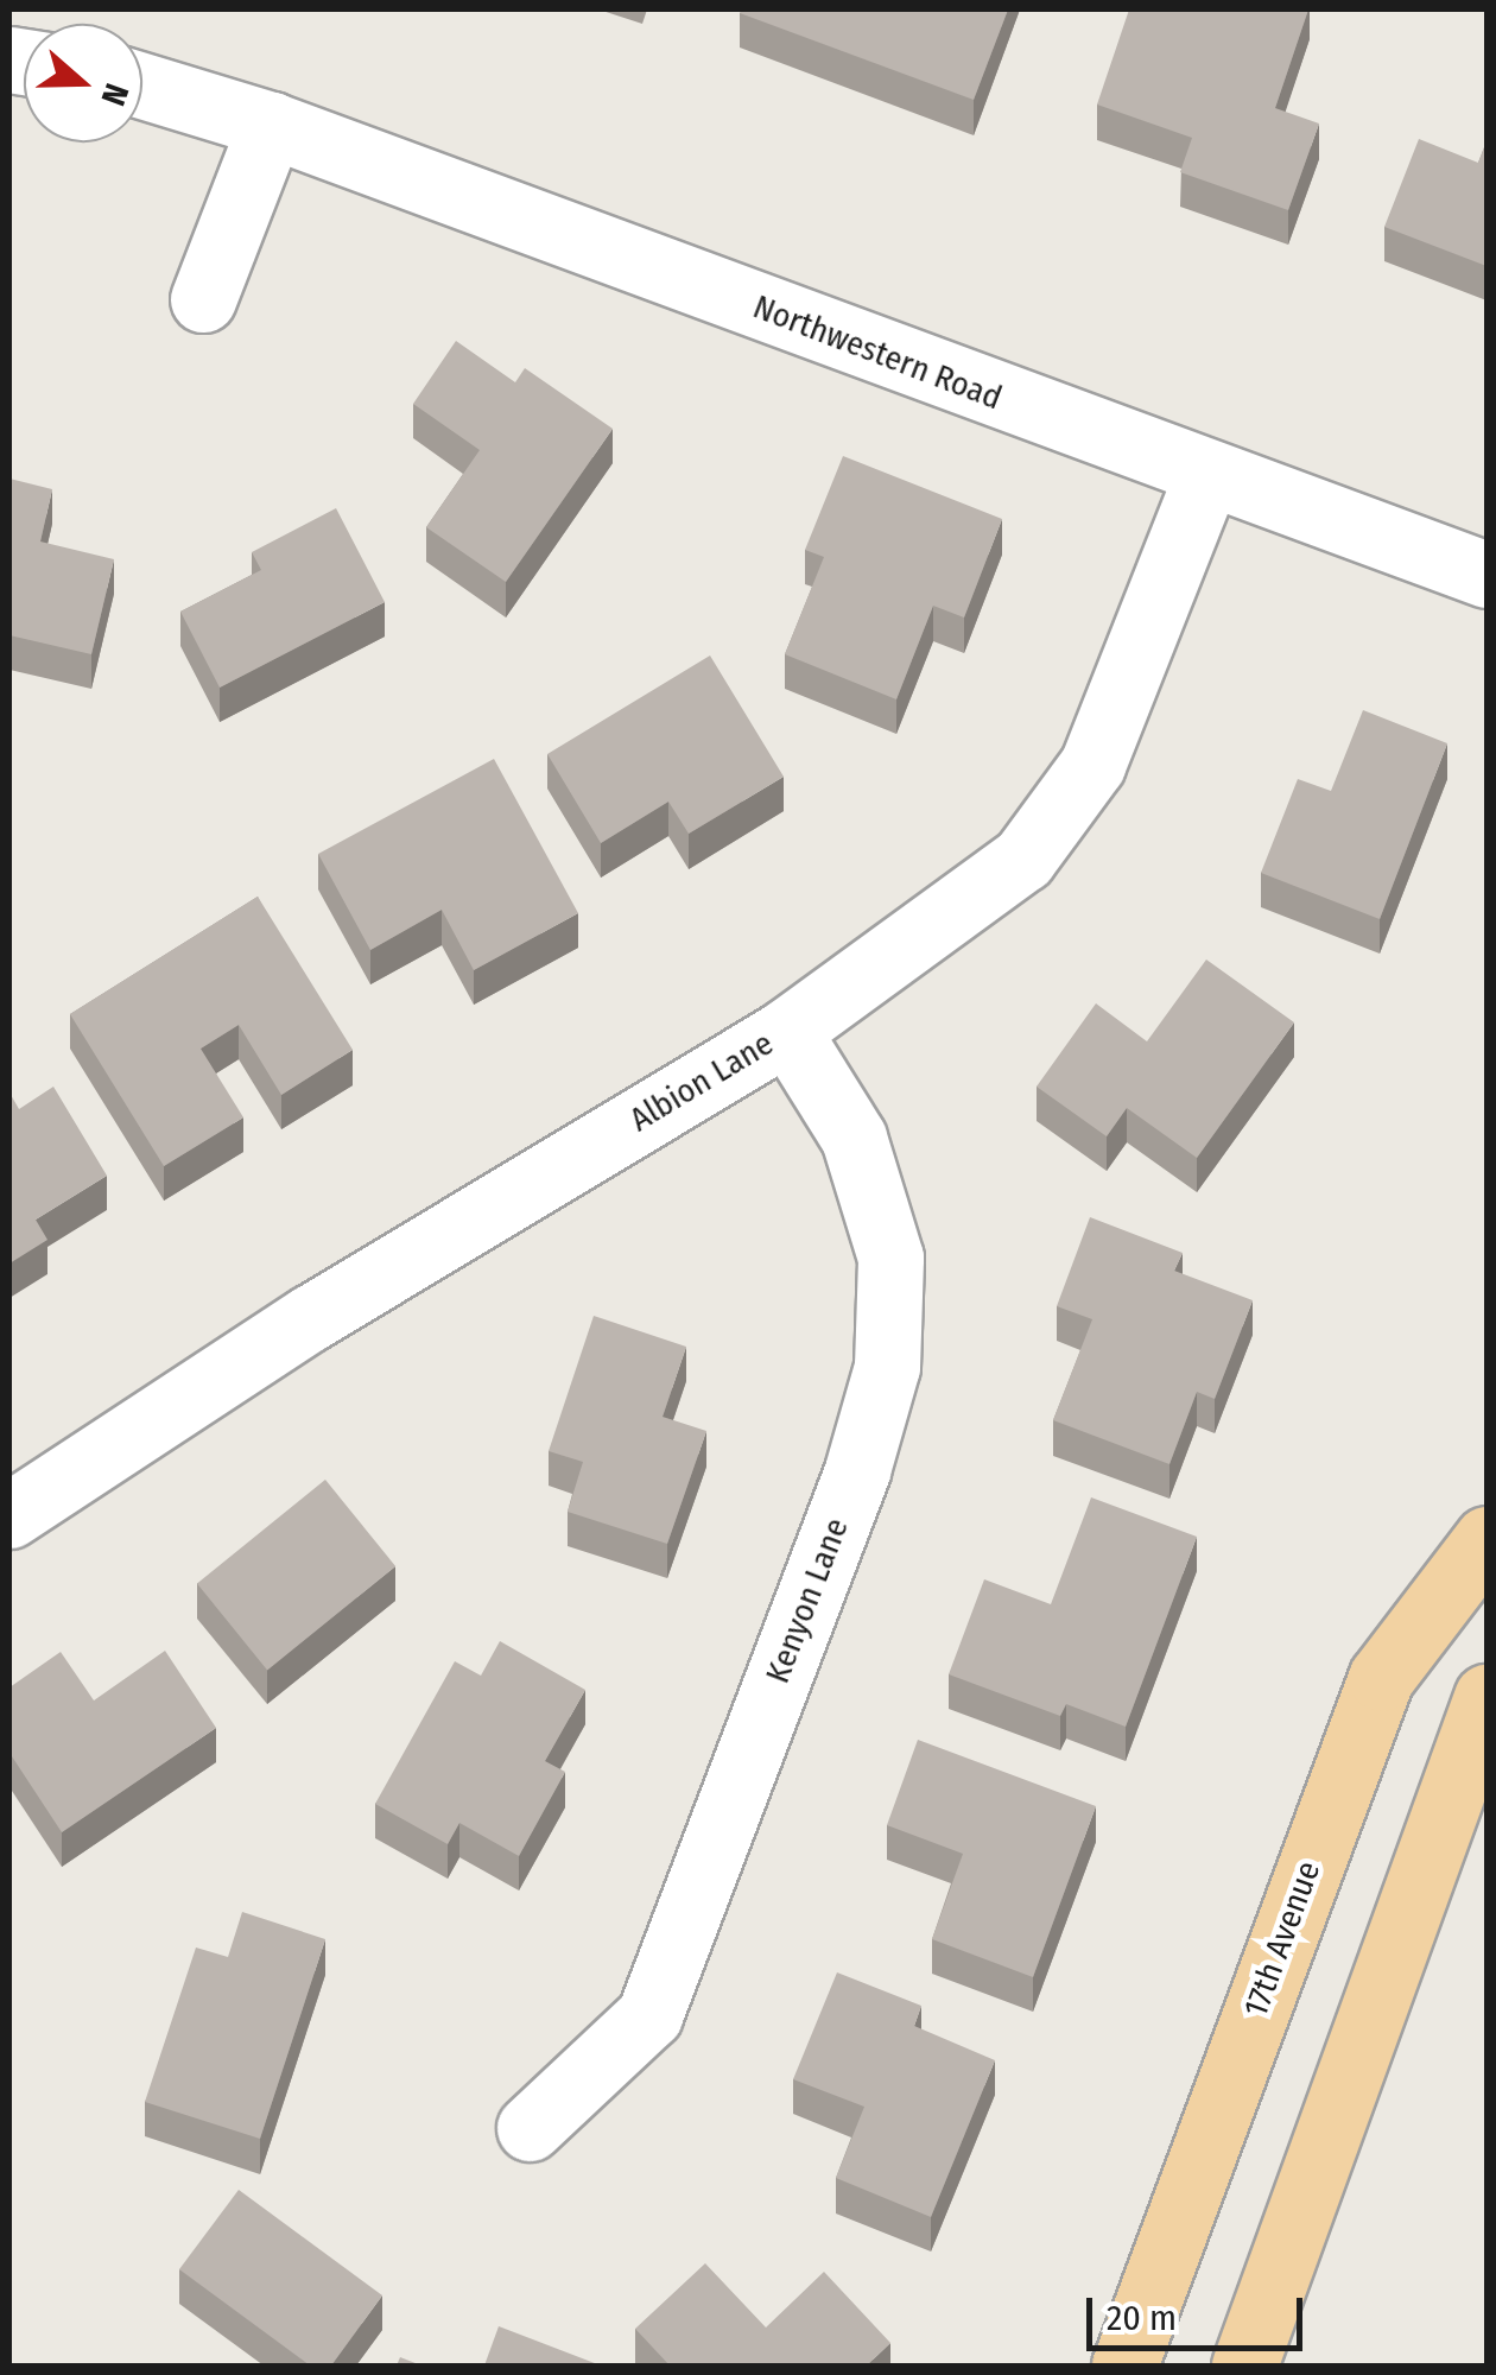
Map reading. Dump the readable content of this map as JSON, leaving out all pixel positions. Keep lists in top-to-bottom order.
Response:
{
  "streets": {
    "main road": ["17th Avenue"],
    "street": ["Northwestern Road", "Albion Lane", "Kenyon Lane"]
  },
  "crossings": [
    ["Northwestern Road", "Albion Lane"],
    ["Albion Lane", "Kenyon Lane"]
  ],
  "scale_bar": "20 m",
  "north": "right"
}
